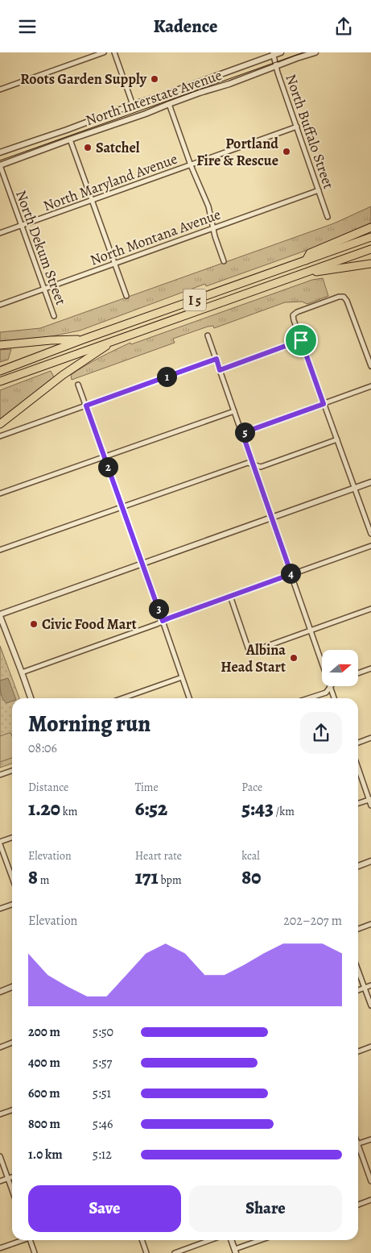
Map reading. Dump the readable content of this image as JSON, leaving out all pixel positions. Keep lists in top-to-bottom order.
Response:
{
  "streets": {
    "highway": ["I 5"],
    "street": [
      "North Interstate Avenue",
      "North Buffalo Street",
      "North Maryland Avenue",
      "North Montana Avenue",
      "North Dekum Street"
    ]
  },
  "crossings": [
    ["North Interstate Avenue", "North Buffalo Street"],
    ["North Interstate Avenue", "North Dekum Street"],
    ["North Buffalo Street", "North Maryland Avenue"],
    ["North Buffalo Street", "North Montana Avenue"],
    ["North Maryland Avenue", "North Dekum Street"],
    ["North Montana Avenue", "North Dekum Street"]
  ],
  "places": [
    "Roots Garden Supply",
    "Satchel",
    "Portland Fire & Rescue",
    "Civic Food Mart",
    "Albina Head Start"
  ],
  "north": "right",
  "page": {
    "header": "Kadence",
    "pins": [
      "1",
      "5",
      "2",
      "4",
      "3"
    ],
    "heading": ["Morning run", "08:06"],
    "stats": [
      ["Distance", "1.20 km"],
      ["Time", "6:52"],
      ["Pace", "5:43 /km"],
      ["Elevation", "8 m"],
      ["Heart rate", "171 bpm"],
      ["kcal", "80"]
    ],
    "chart": ["Elevation", "202–207 m"],
    "list": [
      {
        "name": "200 m",
        "note": "5:50"
      },
      {
        "name": "400 m",
        "note": "5:57"
      },
      {
        "name": "600 m",
        "note": "5:51"
      },
      {
        "name": "800 m",
        "note": "5:46"
      },
      {
        "name": "1.0 km",
        "note": "5:12"
      }
    ],
    "buttons": ["Save", "Share"]
  }
}
